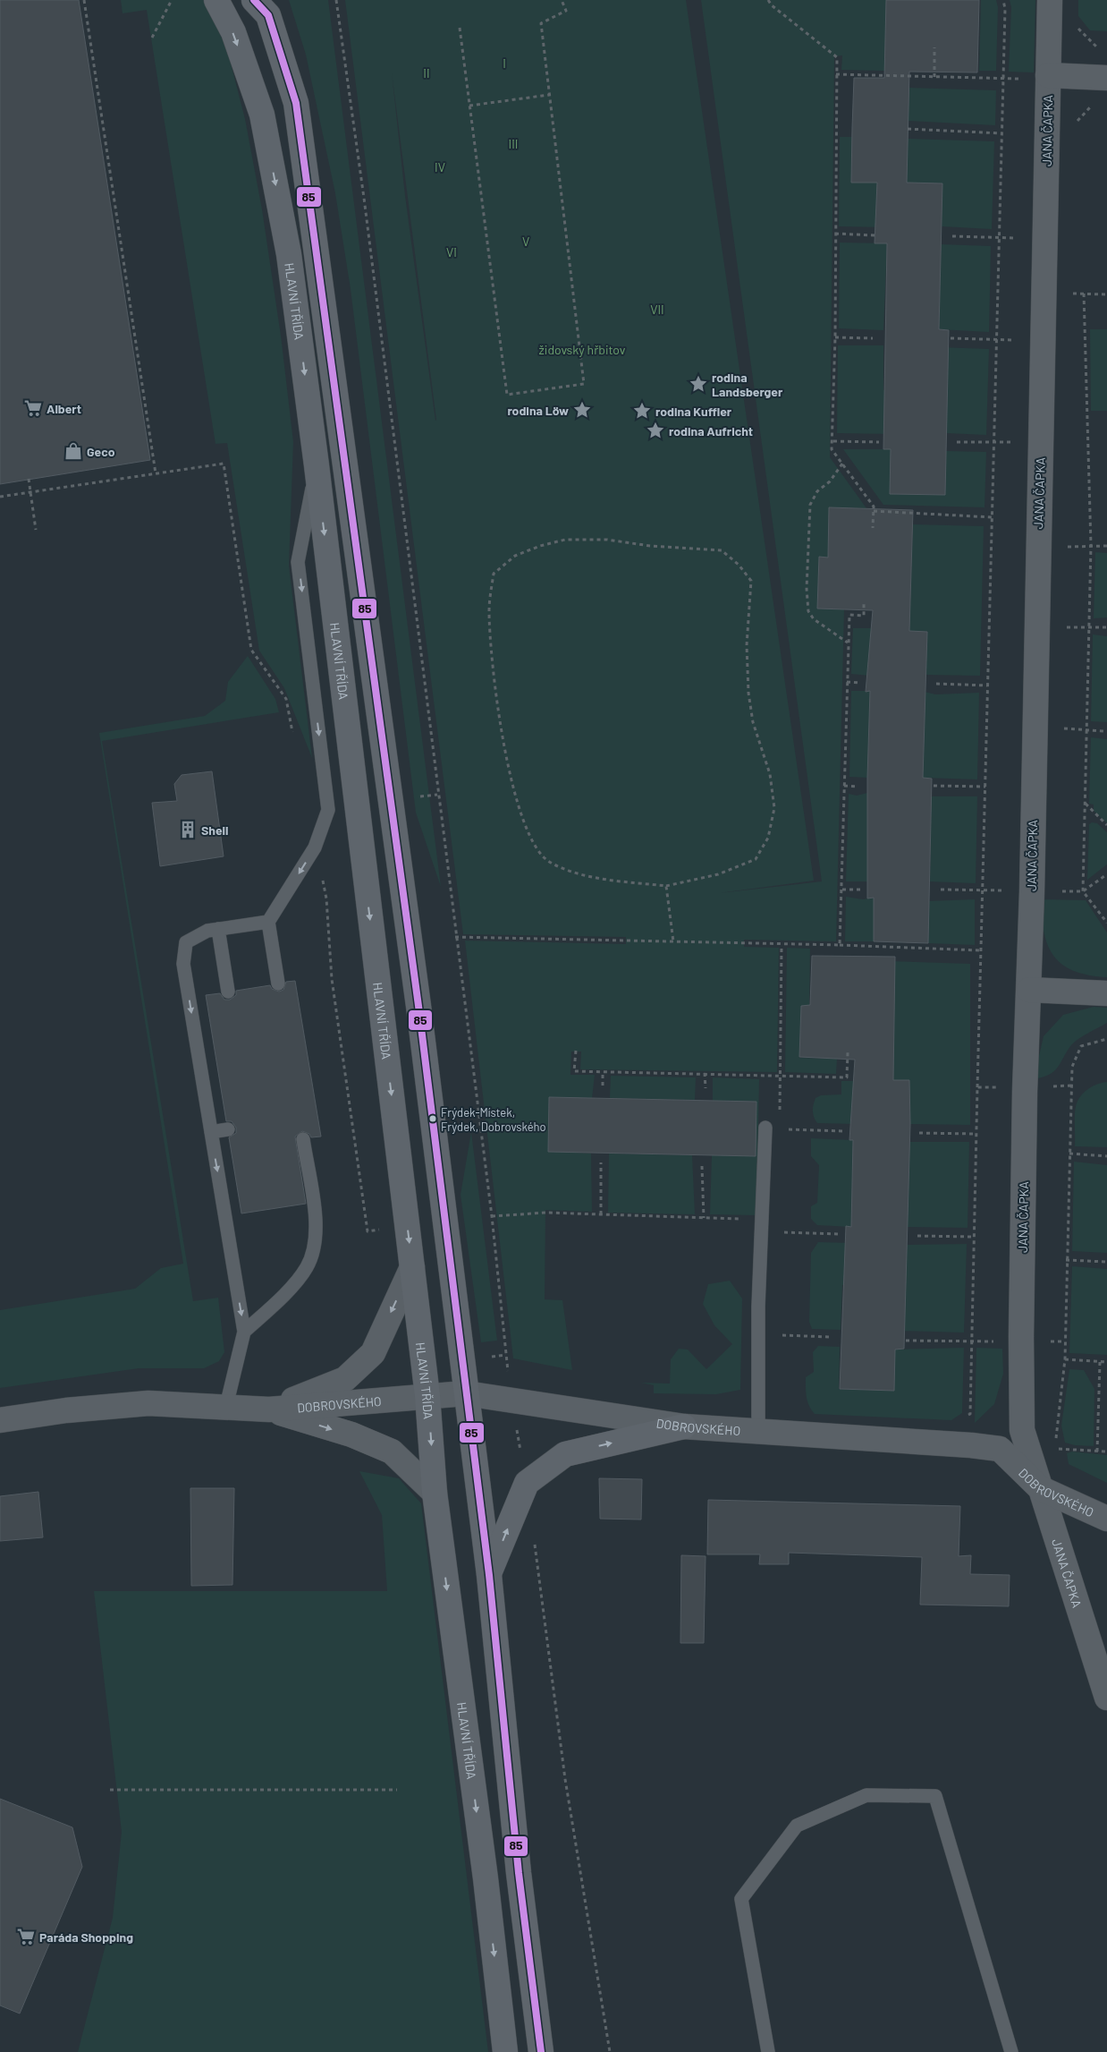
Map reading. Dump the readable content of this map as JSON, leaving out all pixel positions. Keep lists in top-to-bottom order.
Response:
{
  "streets": {
    "main road": ["HLAVNÍ TŘÍDA"],
    "street": ["JANA ČAPKA", "DOBROVSKÉHO"]
  },
  "crossings": [
    ["JANA ČAPKA", "DOBROVSKÉHO"],
    ["HLAVNÍ TŘÍDA", "DOBROVSKÉHO"]
  ],
  "parks": [
    "I",
    "II",
    "III",
    "IV",
    "V",
    "VI",
    "VII",
    "židovský hřbitov"
  ],
  "places": {
    "place": [
      "rodina Landsberger",
      "rodina Löw",
      "rodina Kuffler",
      "rodina Aufricht"
    ],
    "supermarket": ["Albert", "Paráda Shopping"],
    "shop": ["Geco"],
    "building": ["Shell"],
    "other": ["Frýdek-Místek, Frýdek, Dobrovského"]
  },
  "lines": ["transit line 85"]
}
